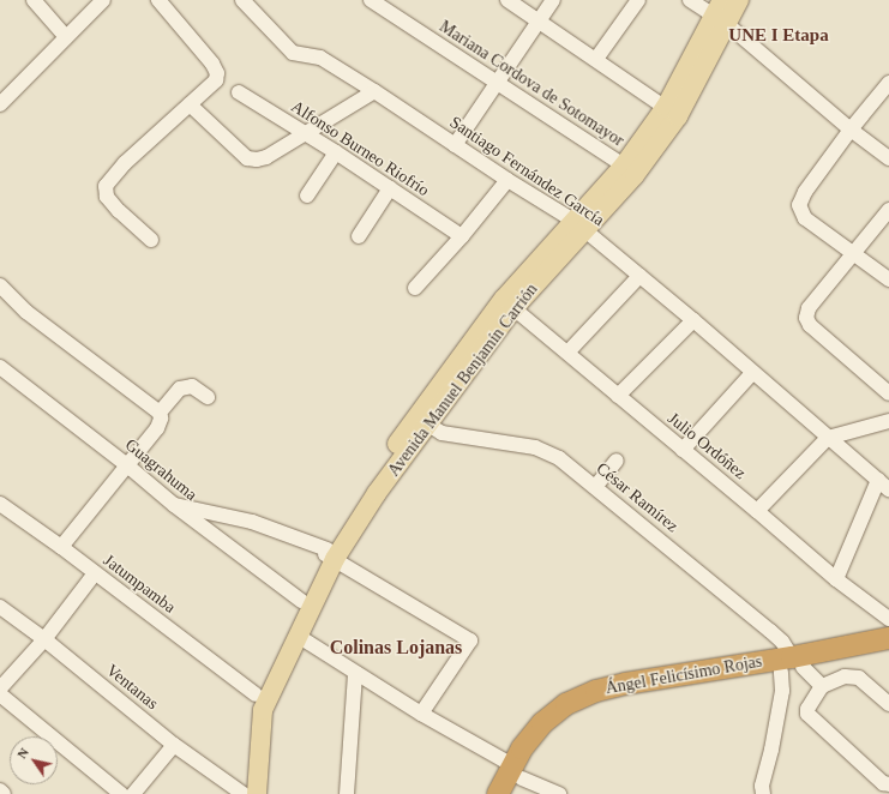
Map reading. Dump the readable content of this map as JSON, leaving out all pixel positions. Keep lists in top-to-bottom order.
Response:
{
  "streets": {
    "highway": ["Ángel Felicísimo Rojas"],
    "main road": ["Avenida Manuel Benjamín Carrión"],
    "street": [
      "Mariana Cordova de Sotomayor",
      "Alfonso Burneo Riofrío",
      "Santiago Fernández García",
      "Julio Ordóñez",
      "Guagrahuma",
      "César Ramírez",
      "Jatumpamba",
      "Ventanas"
    ]
  },
  "crossings": [
    ["Mariana Cordova de Sotomayor", "Avenida Manuel Benjamín Carrión"],
    ["Santiago Fernández García", "Avenida Manuel Benjamín Carrión"],
    ["Avenida Manuel Benjamín Carrión", "Julio Ordóñez"],
    ["Avenida Manuel Benjamín Carrión", "Guagrahuma"],
    ["Avenida Manuel Benjamín Carrión", "César Ramírez"],
    ["Avenida Manuel Benjamín Carrión", "Jatumpamba"],
    ["Avenida Manuel Benjamín Carrión", "Ventanas"],
    ["César Ramírez", "Ángel Felicísimo Rojas"]
  ],
  "districts": ["UNE I Etapa", "Colinas Lojanas"],
  "north": "top left"
}
